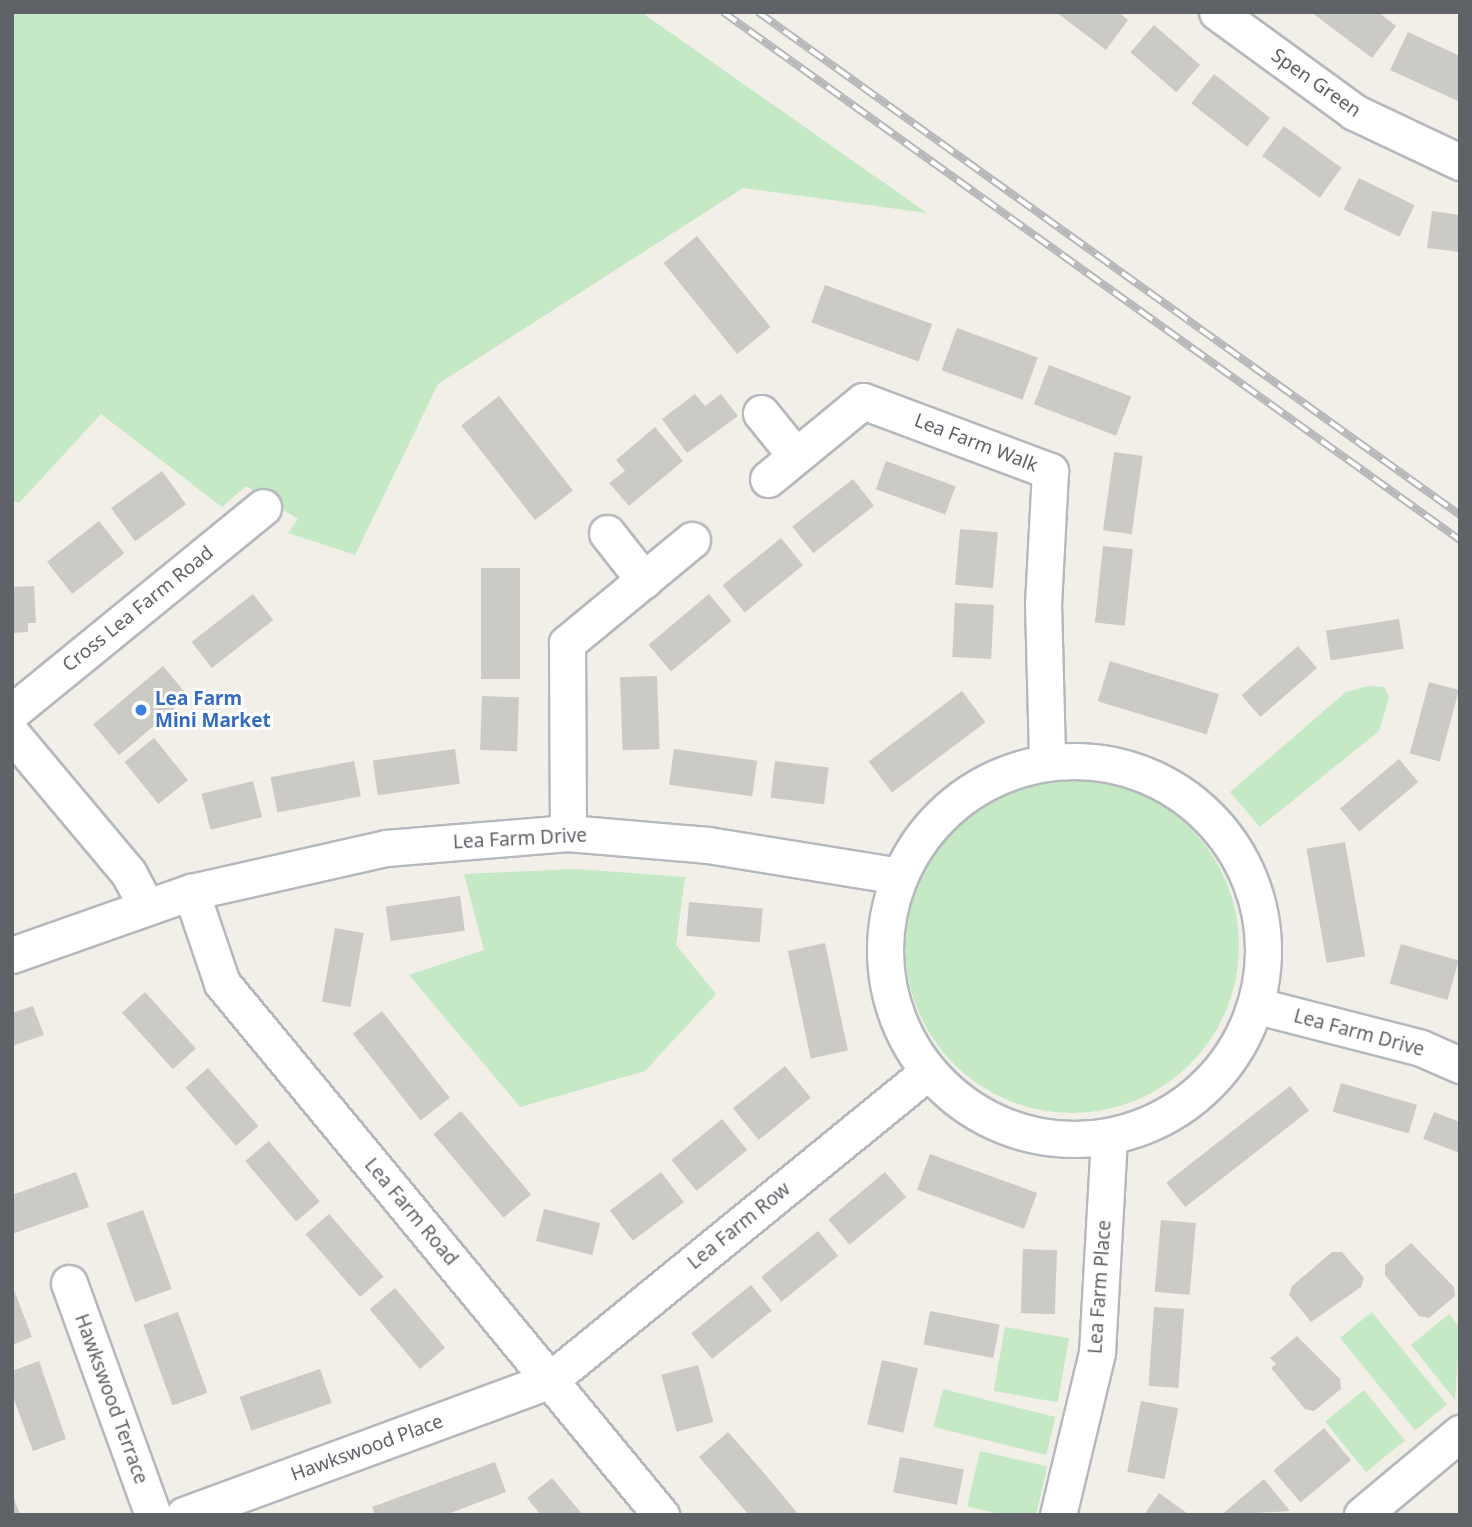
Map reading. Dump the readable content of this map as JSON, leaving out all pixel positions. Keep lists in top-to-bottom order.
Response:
{
  "streets": {
    "street": [
      "Spen Green",
      "Lea Farm Walk",
      "Cross Lea Farm Road",
      "Lea Farm Drive",
      "Lea Farm Road",
      "Lea Farm Row",
      "Lea Farm Place",
      "Hawkswood Terrace",
      "Hawkswood Place"
    ]
  },
  "crossings": [
    ["Lea Farm Drive", "Lea Farm Road"],
    ["Lea Farm Road", "Lea Farm Row"],
    ["Lea Farm Road", "Hawkswood Place"],
    ["Lea Farm Row", "Hawkswood Place"]
  ],
  "places": ["Lea Farm Mini Market"]
}
